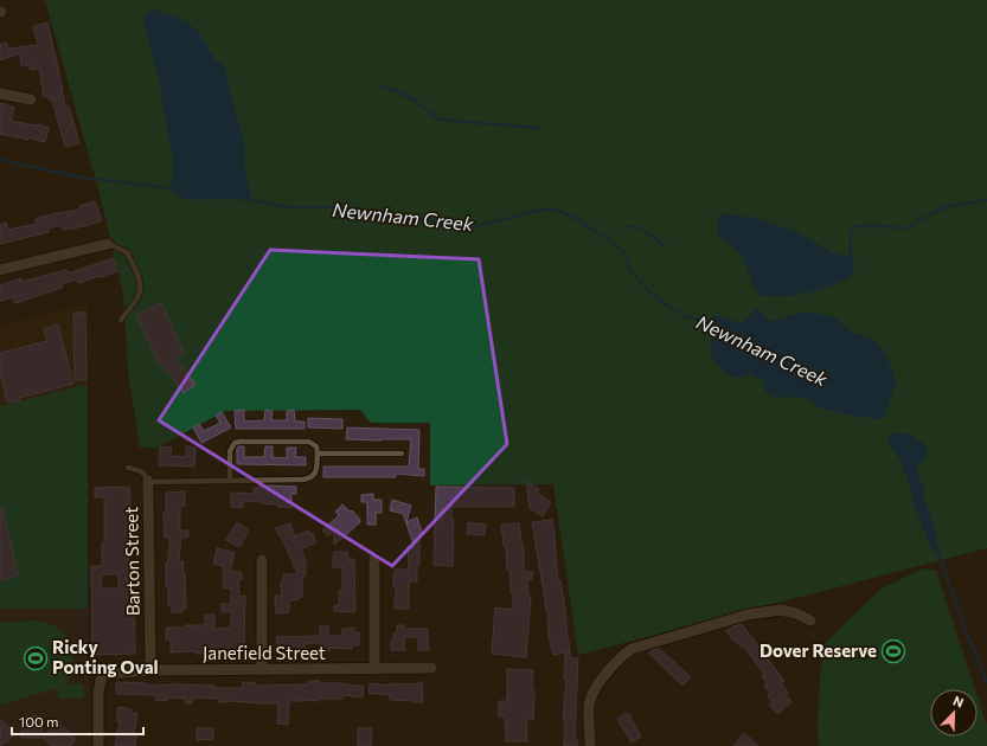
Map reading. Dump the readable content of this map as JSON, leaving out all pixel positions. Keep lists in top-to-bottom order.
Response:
{
  "streets": {
    "street": ["Barton Street", "Janefield Street"]
  },
  "crossings": [
    ["Barton Street", "Janefield Street"]
  ],
  "water": ["Newnham Creek"],
  "places": {
    "sports": ["Dover Reserve", "Ricky Ponting Oval"]
  },
  "scale_bar": "100 m",
  "north": "top right"
}
